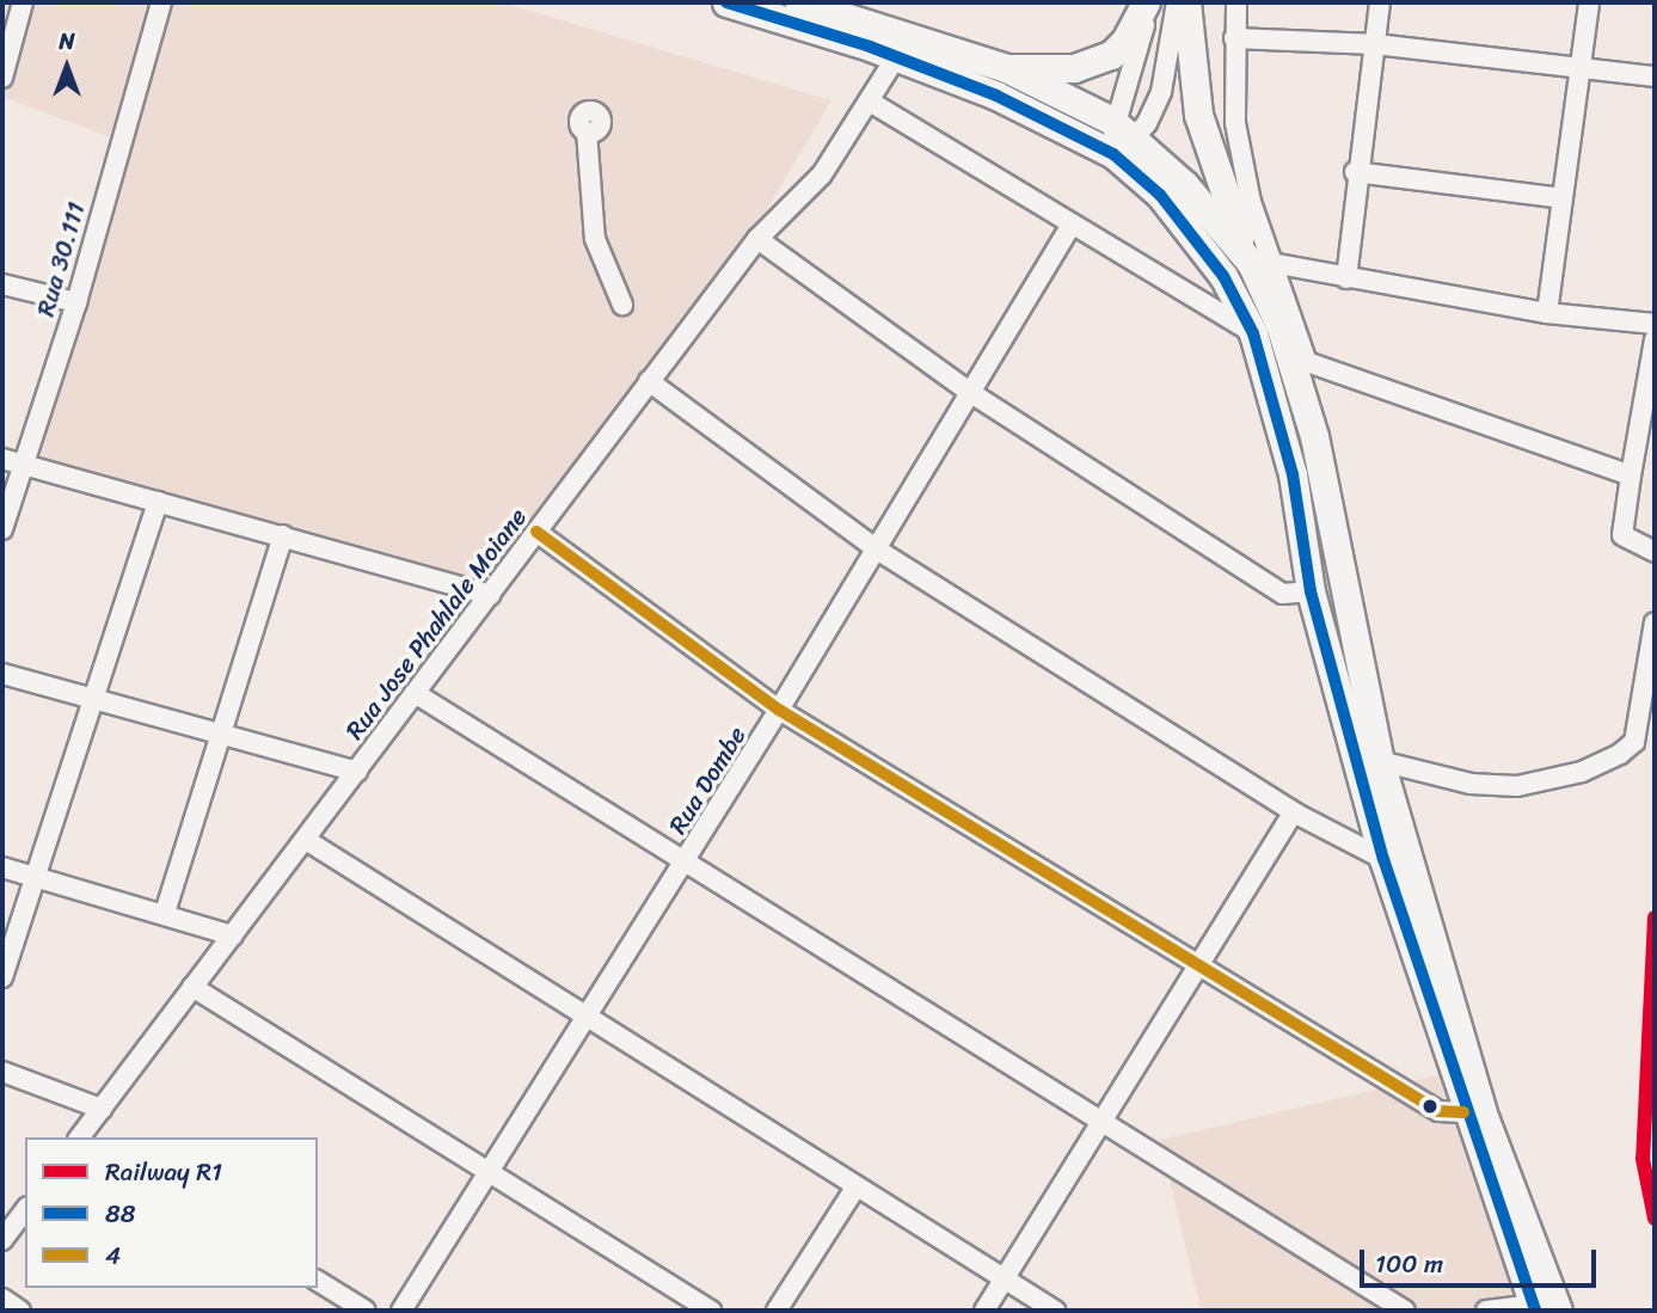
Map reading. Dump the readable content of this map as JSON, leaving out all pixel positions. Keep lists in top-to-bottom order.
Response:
{
  "streets": {
    "street": ["Rua 30.111", "Rua Jose Phahlale Moiane", "Rua Dombe"]
  },
  "lines": ["transit line 88", "transit line 4", "rail line R1"],
  "legend": ["Railway R1", "88", "4"],
  "scale_bar": "100 m",
  "north": "top"
}
